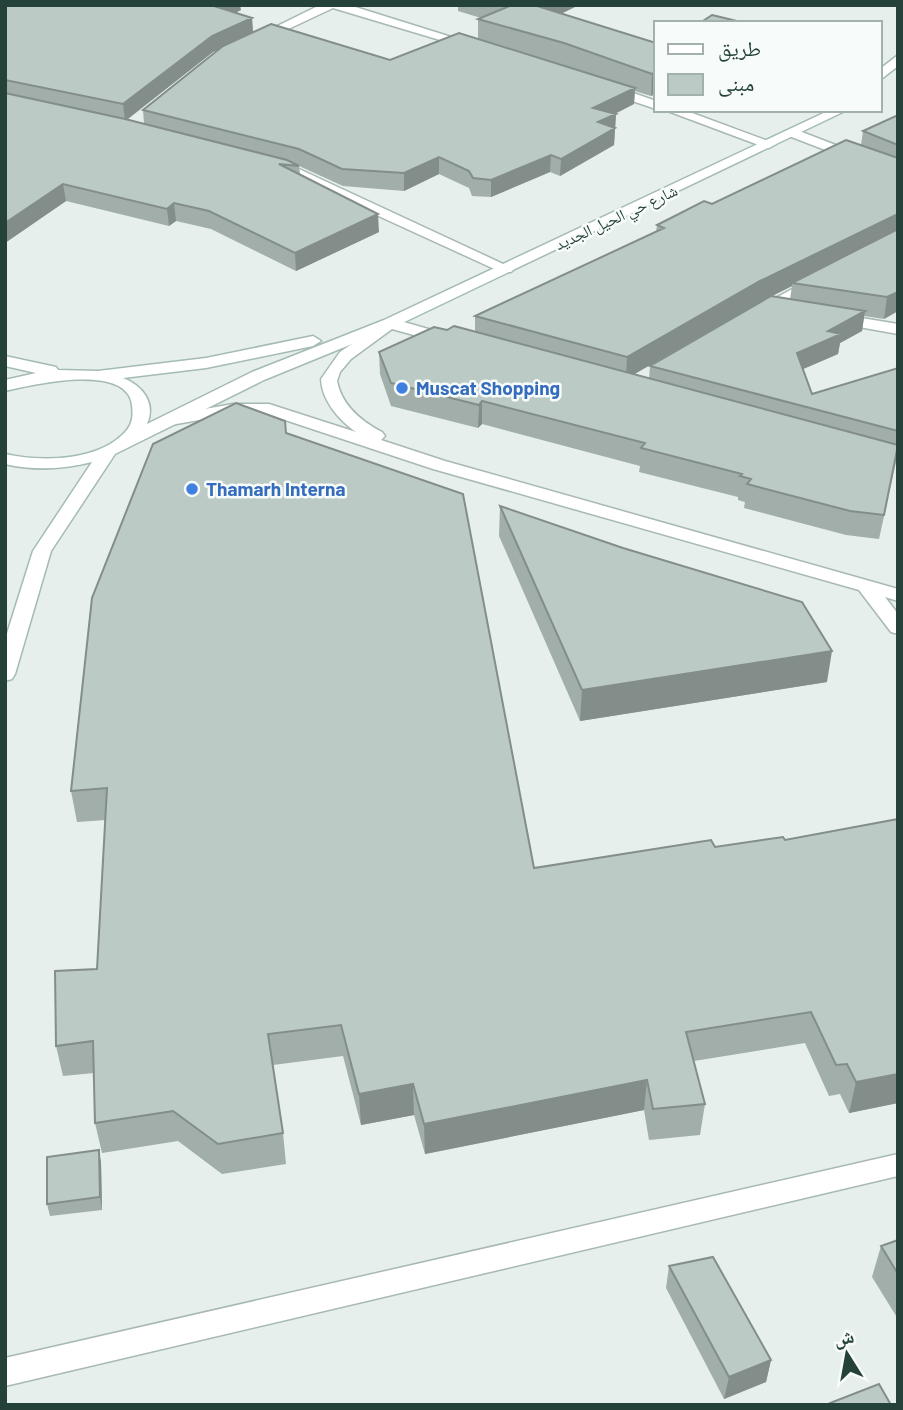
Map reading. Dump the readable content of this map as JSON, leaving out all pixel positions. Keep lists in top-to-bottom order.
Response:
{
  "streets": {
    "street": ["شارع حي الحيل الجديد"]
  },
  "places": ["Muscat Shopping", "Thamarh Interna"],
  "legend": ["طريق", "مبنى"],
  "north": "top"
}
